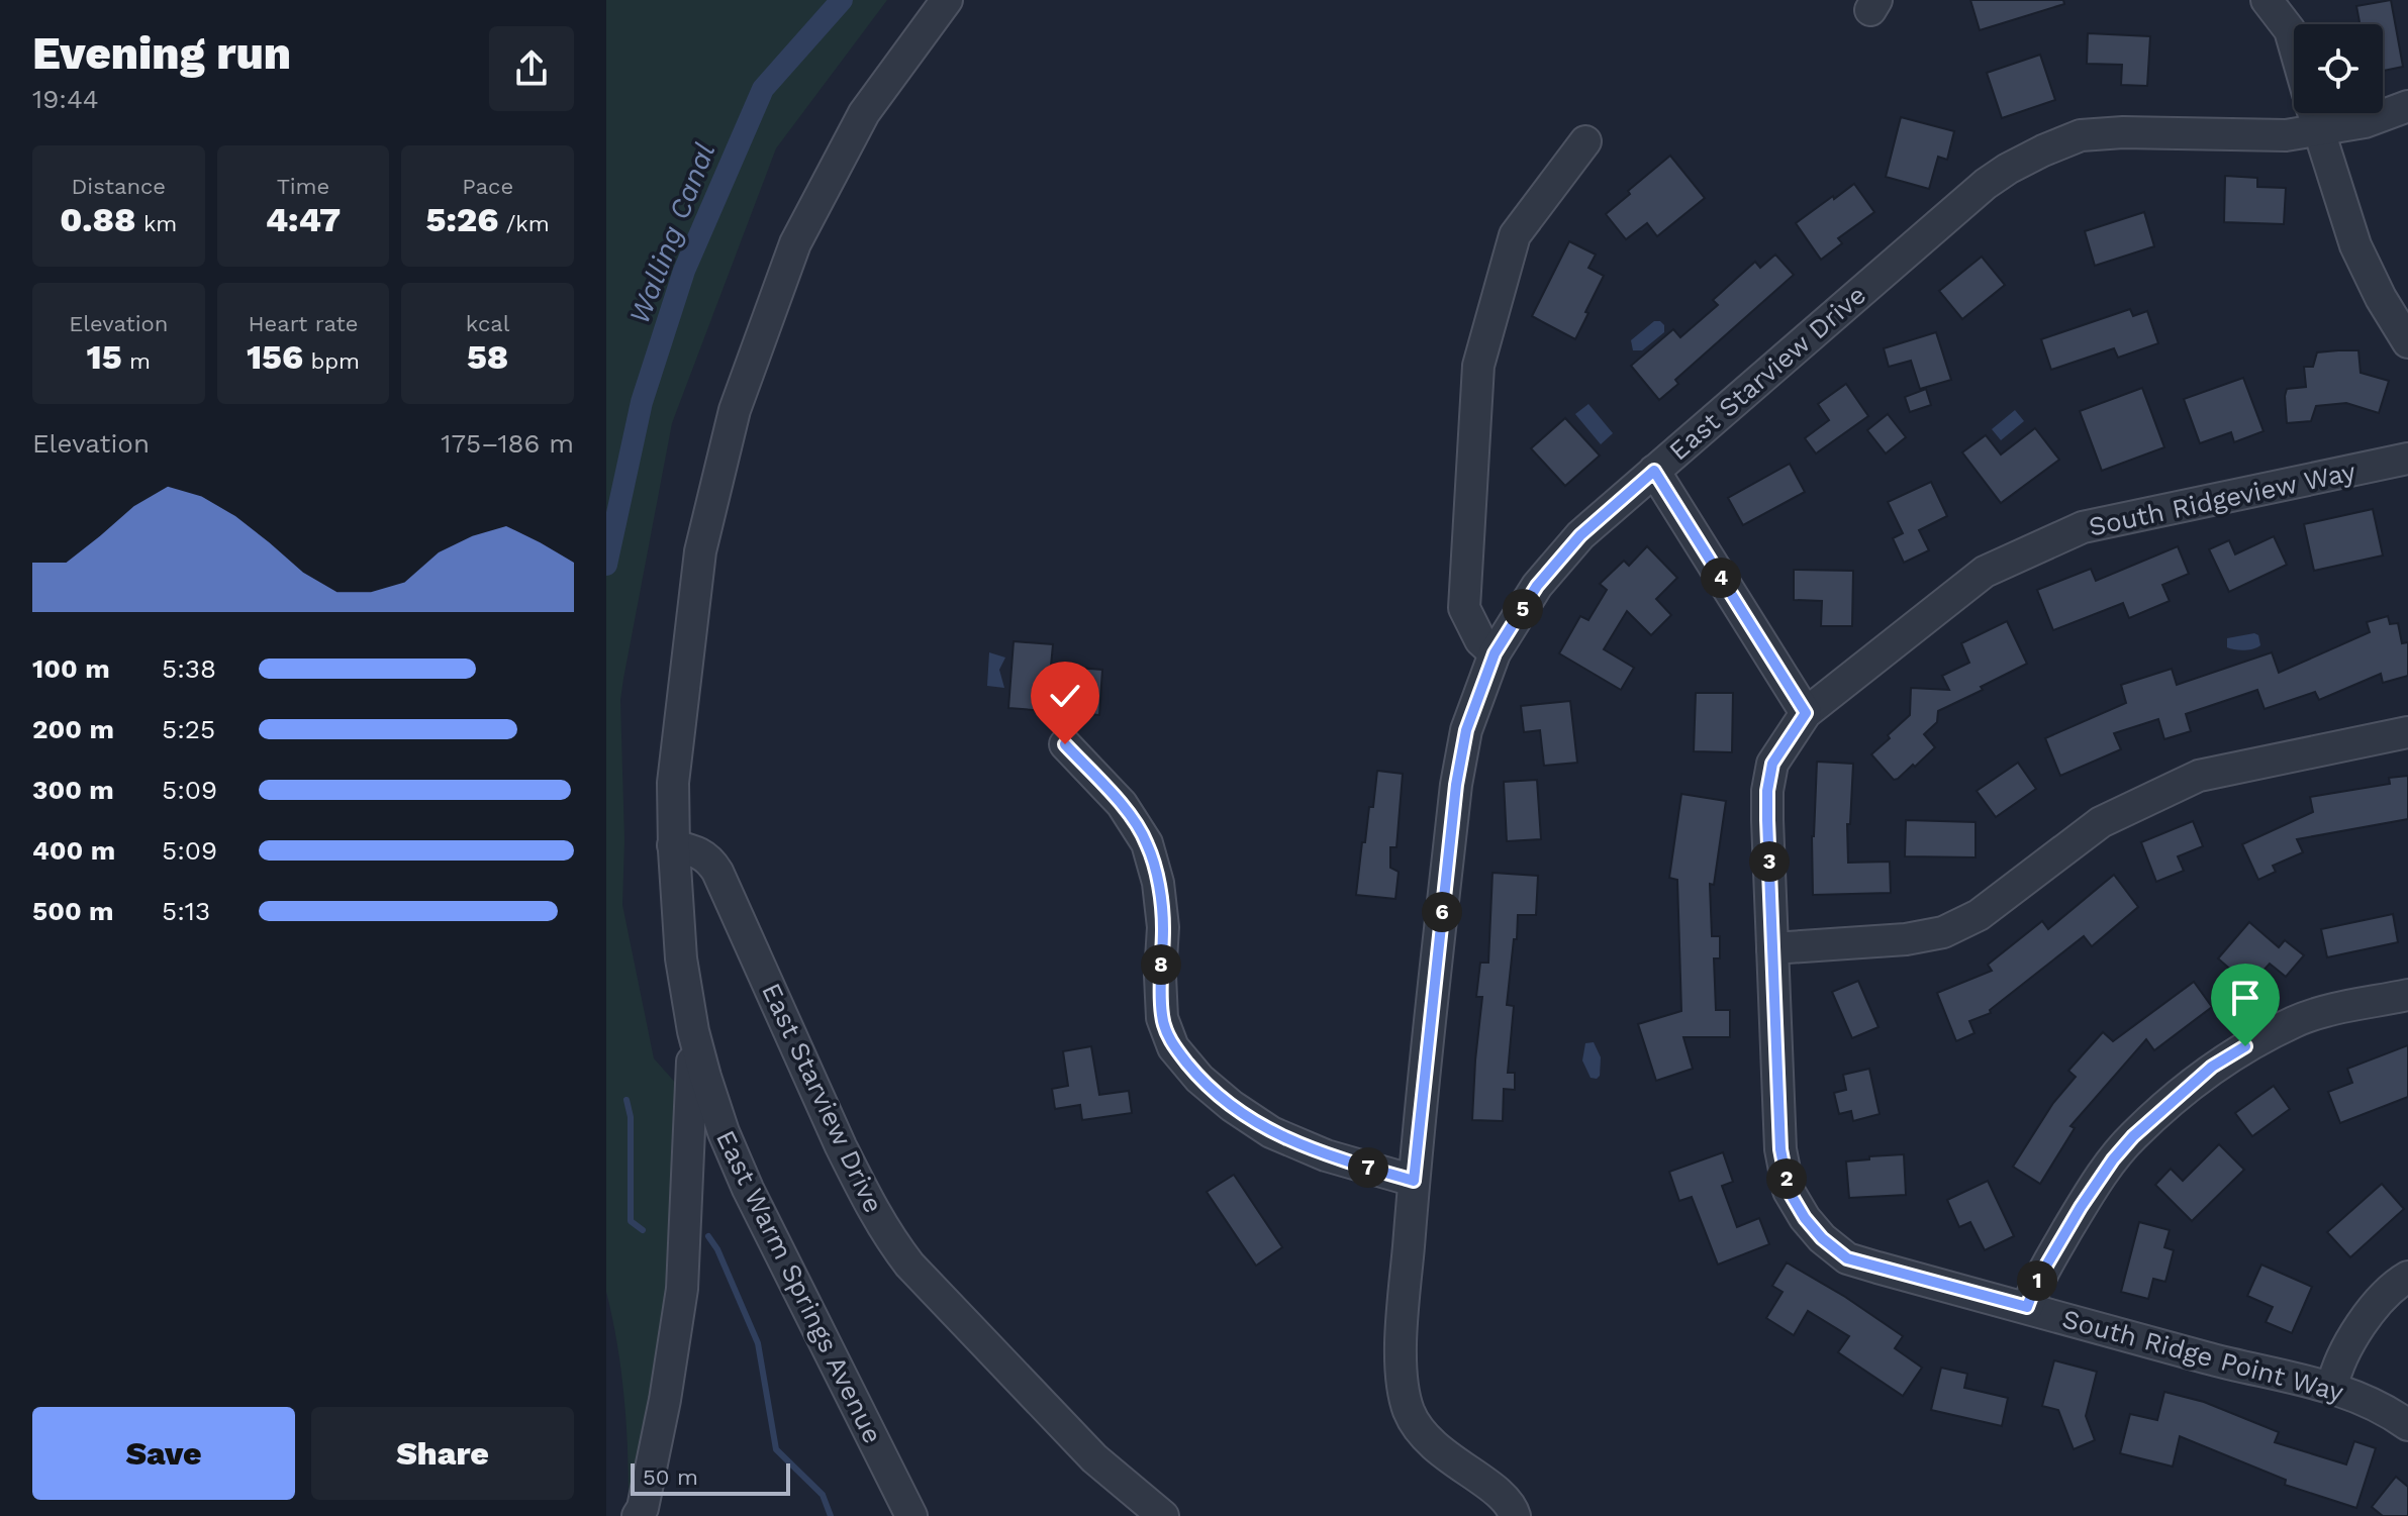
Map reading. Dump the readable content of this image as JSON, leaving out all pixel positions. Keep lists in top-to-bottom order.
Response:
{
  "streets": {
    "street": [
      "East Starview Drive",
      "South Ridgeview Way",
      "East Warm Springs Avenue",
      "South Ridge Point Way"
    ]
  },
  "crossings": [
    ["East Starview Drive", "East Warm Springs Avenue"],
    ["South Ridgeview Way", "South Ridge Point Way"]
  ],
  "water": ["Walling Canal"],
  "scale_bar": "50 m",
  "page": {
    "heading": ["Evening run", "19:44"],
    "stats": [
      ["Distance", "0.88 km"],
      ["Time", "4:47"],
      ["Pace", "5:26 /km"],
      ["Elevation", "15 m"],
      ["Heart rate", "156 bpm"],
      ["kcal", "58"]
    ],
    "chart": ["Elevation", "175–186 m"],
    "pins": [
      "4",
      "5",
      "3",
      "6",
      "8",
      "7",
      "2",
      "1"
    ],
    "list": [
      {
        "name": "100 m",
        "note": "5:38"
      },
      {
        "name": "200 m",
        "note": "5:25"
      },
      {
        "name": "300 m",
        "note": "5:09"
      },
      {
        "name": "400 m",
        "note": "5:09"
      },
      {
        "name": "500 m",
        "note": "5:13"
      }
    ],
    "buttons": ["Save", "Share"],
    "scale": "50 m"
  }
}
